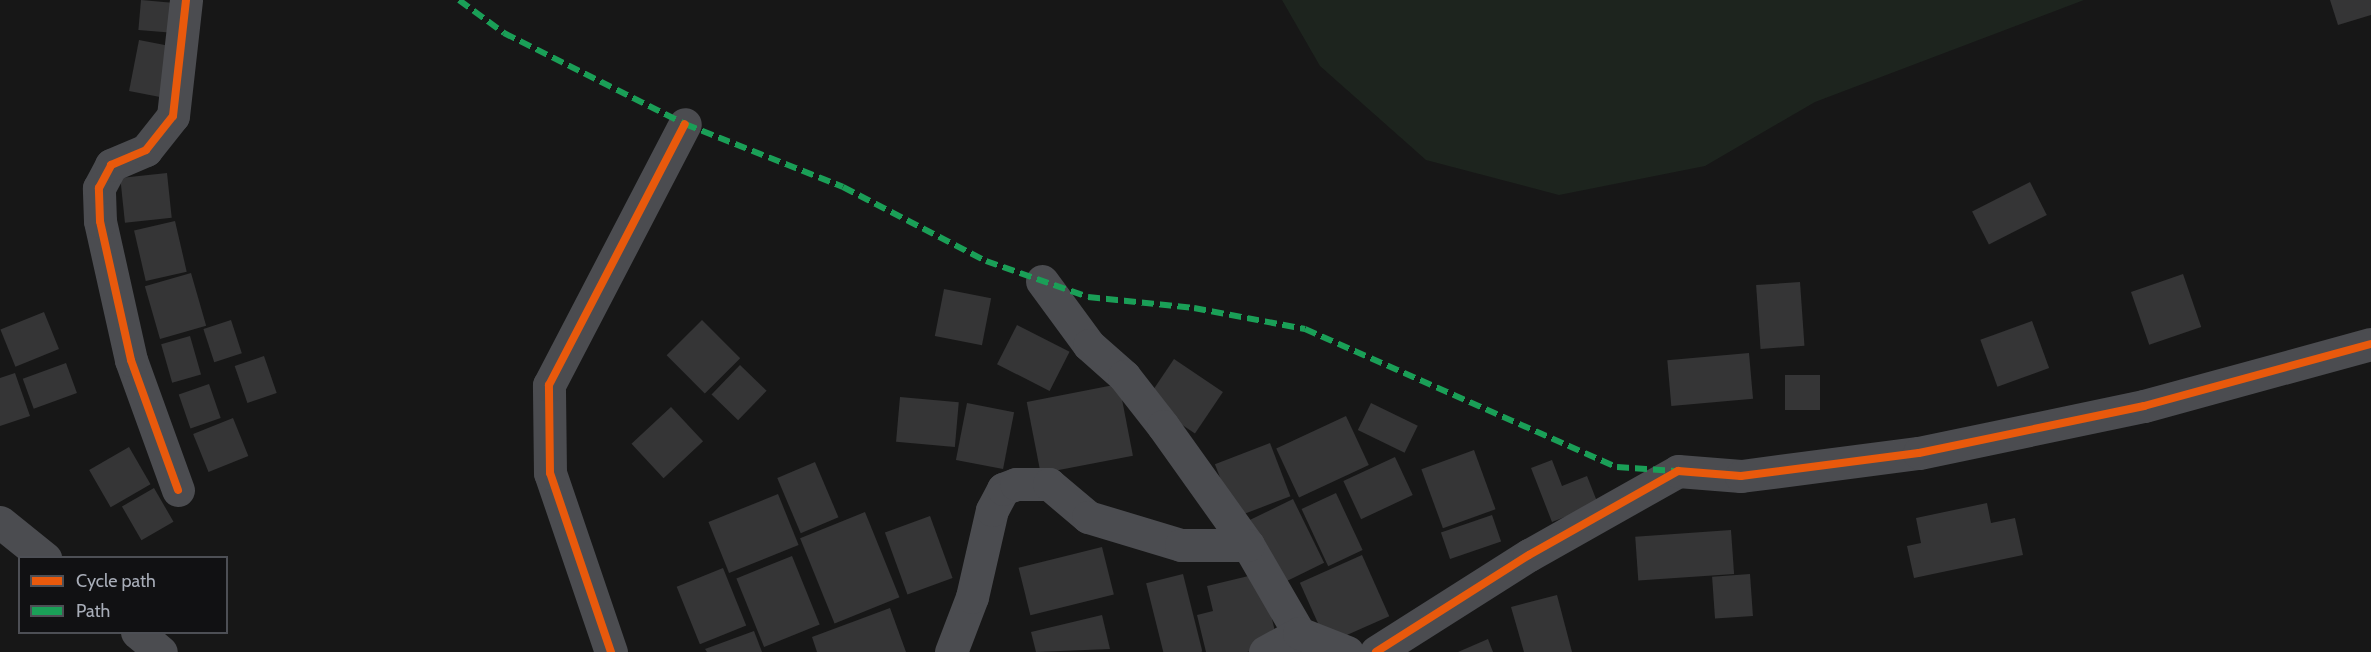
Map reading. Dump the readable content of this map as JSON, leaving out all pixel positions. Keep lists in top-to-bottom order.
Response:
{
  "legend": ["Cycle path", "Path"]
}
